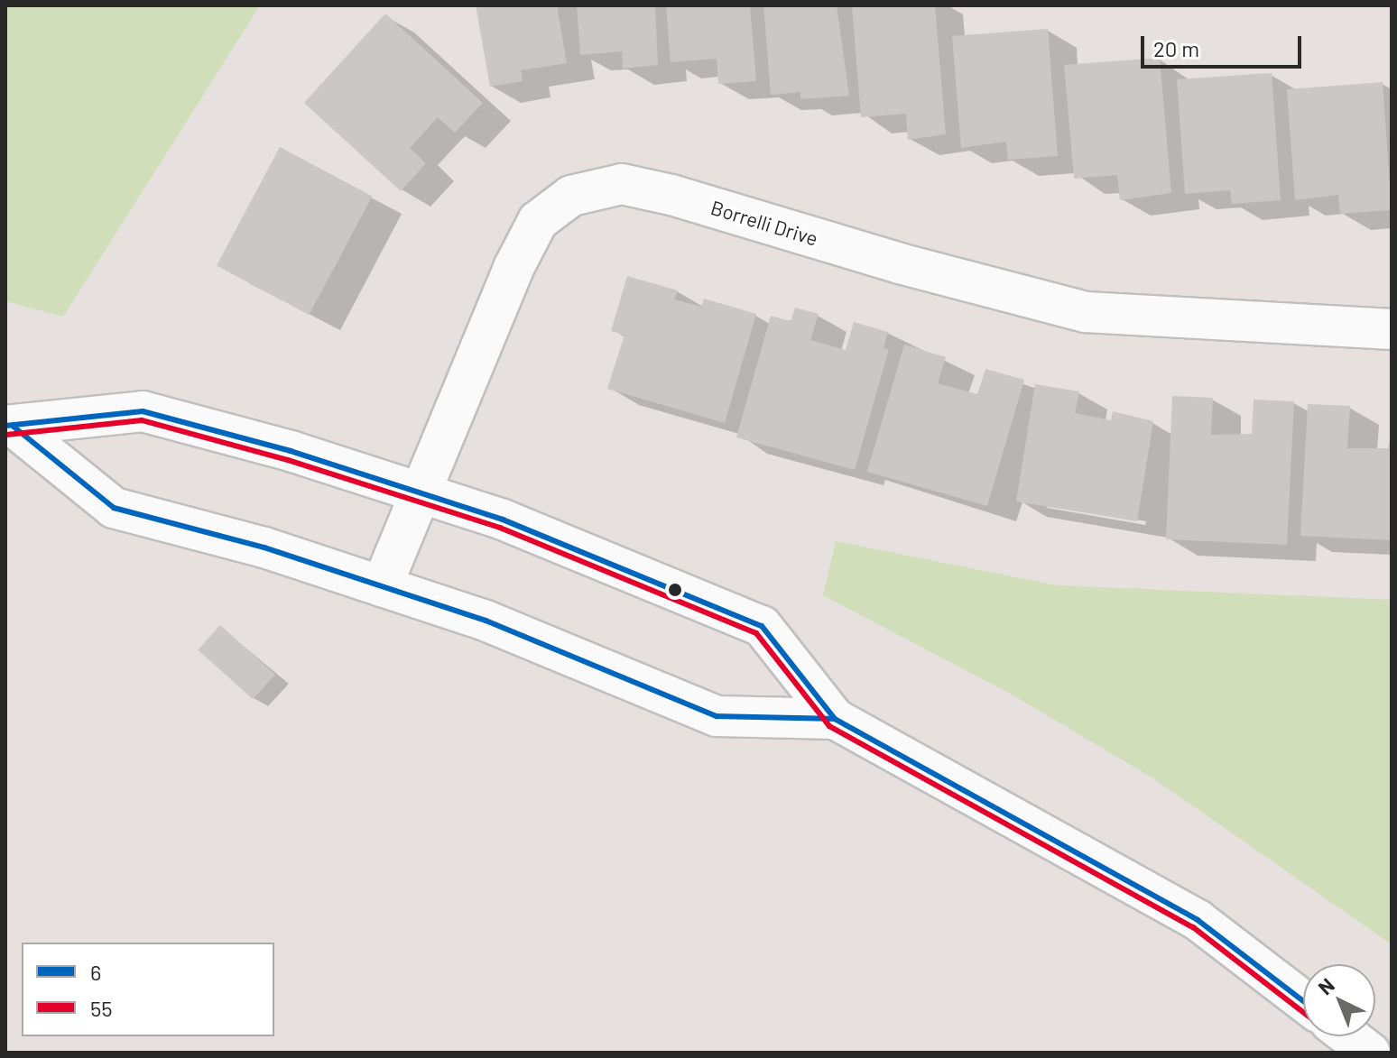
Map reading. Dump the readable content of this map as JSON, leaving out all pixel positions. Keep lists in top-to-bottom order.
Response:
{
  "streets": {
    "main road": ["Borrelli Drive"]
  },
  "lines": ["transit line 6", "transit line 55"],
  "legend": ["6", "55"],
  "scale_bar": "20 m",
  "north": "top left"
}
